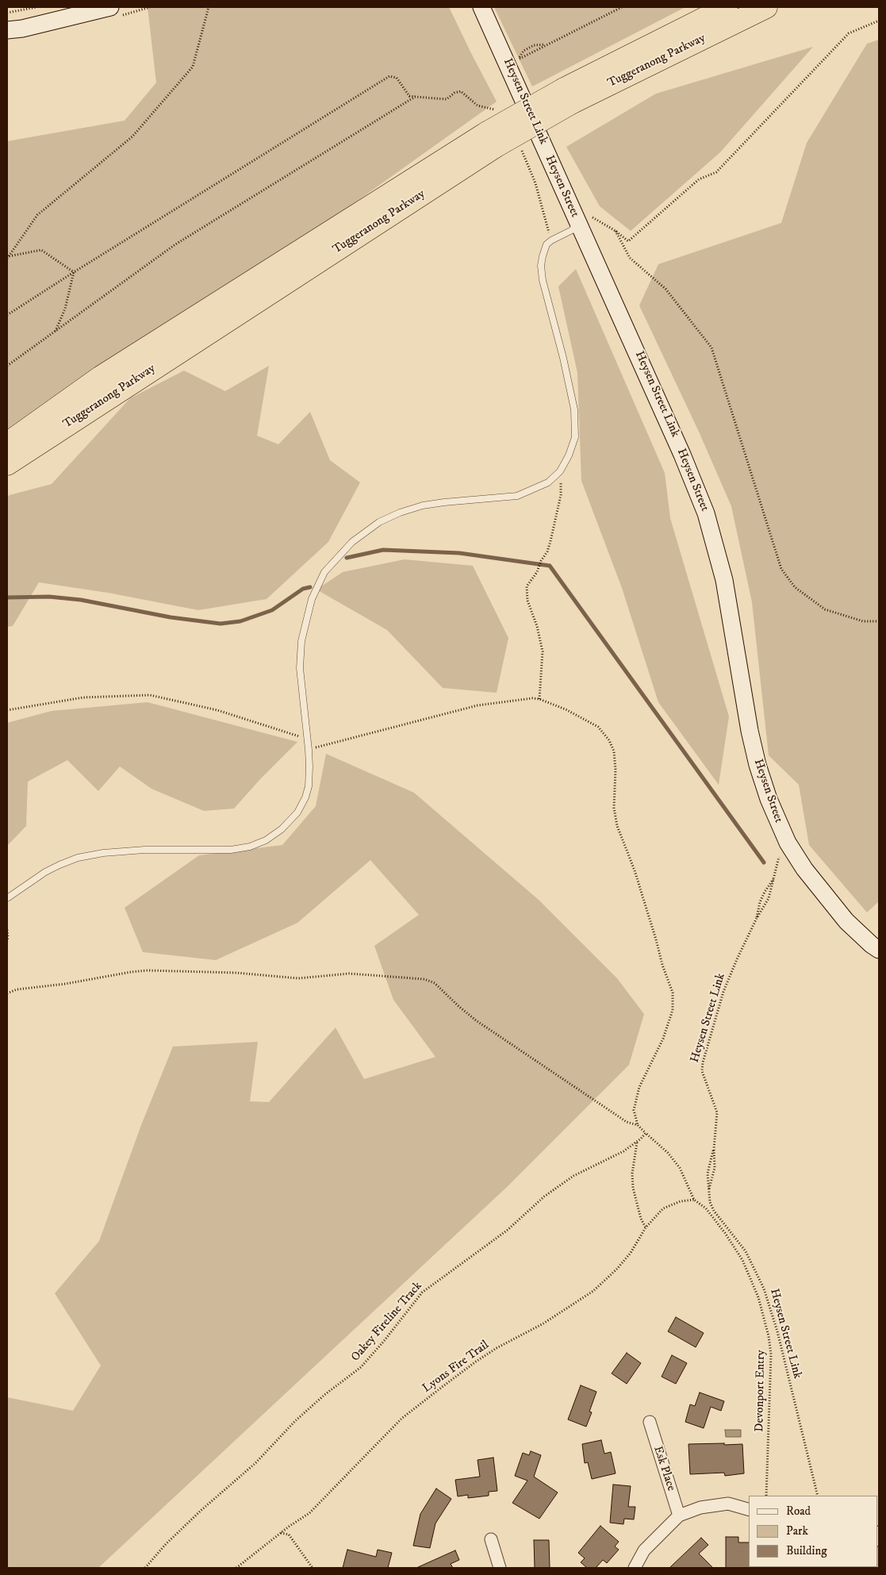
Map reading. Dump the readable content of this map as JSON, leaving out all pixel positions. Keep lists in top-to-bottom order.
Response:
{
  "streets": {
    "highway": ["Tuggeranong Parkway"],
    "main road": ["Heysen Street"],
    "street": ["Esk Place"],
    "path": [
      "Heysen Street Link",
      "Oakey Fireline Track",
      "Lyons Fire Trail",
      "Devonport Entry"
    ]
  },
  "crossings": [
    ["Oakey Fireline Track", "Devonport Entry"],
    ["Lyons Fire Trail", "Devonport Entry"]
  ],
  "legend": ["Road", "Park", "Building"]
}
